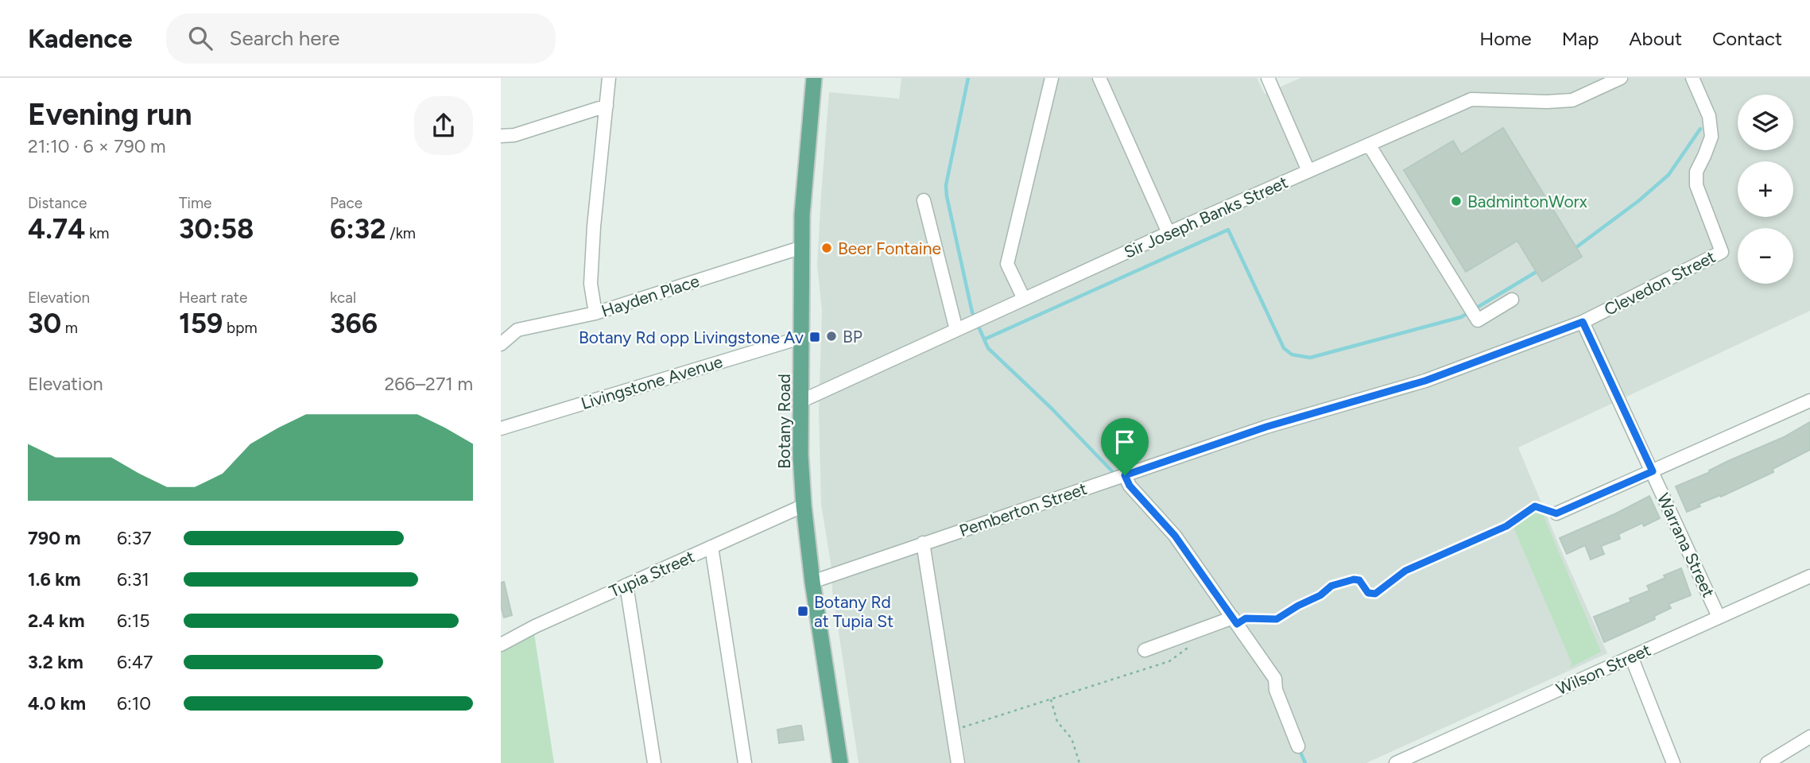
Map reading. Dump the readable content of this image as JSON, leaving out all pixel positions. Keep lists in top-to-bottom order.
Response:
{
  "streets": {
    "main road": ["Botany Road"],
    "street": [
      "Sir Joseph Banks Street",
      "Clevedon Street",
      "Hayden Place",
      "Livingstone Avenue",
      "Pemberton Street",
      "Warrana Street",
      "Tupia Street",
      "Wilson Street"
    ]
  },
  "crossings": [
    ["Sir Joseph Banks Street", "Botany Road"],
    ["Clevedon Street", "Pemberton Street"],
    ["Clevedon Street", "Warrana Street"],
    ["Hayden Place", "Botany Road"],
    ["Livingstone Avenue", "Botany Road"],
    ["Botany Road", "Pemberton Street"],
    ["Botany Road", "Tupia Street"],
    ["Pemberton Street", "Warrana Street"],
    ["Warrana Street", "Wilson Street"]
  ],
  "places": {
    "other": ["BadmintonWorx", "Beer Fontaine", "BP"],
    "transit": ["Botany Rd opp Livingstone Av", "Botany Rd at Tupia St"]
  },
  "page": {
    "header": "Kadence",
    "search": "Search here",
    "nav": [
      "Home",
      "Map",
      "About",
      "Contact"
    ],
    "heading": ["Evening run", "21:10 · 6 × 790 m"],
    "map_buttons": ["+", "−"],
    "stats": [
      ["Distance", "4.74 km"],
      ["Time", "30:58"],
      ["Pace", "6:32 /km"],
      ["Elevation", "30 m"],
      ["Heart rate", "159 bpm"],
      ["kcal", "366"]
    ],
    "chart": ["Elevation", "266–271 m"],
    "list": [
      {
        "name": "790 m",
        "note": "6:37"
      },
      {
        "name": "1.6 km",
        "note": "6:31"
      },
      {
        "name": "2.4 km",
        "note": "6:15"
      },
      {
        "name": "3.2 km",
        "note": "6:47"
      },
      {
        "name": "4.0 km",
        "note": "6:10"
      }
    ]
  }
}
